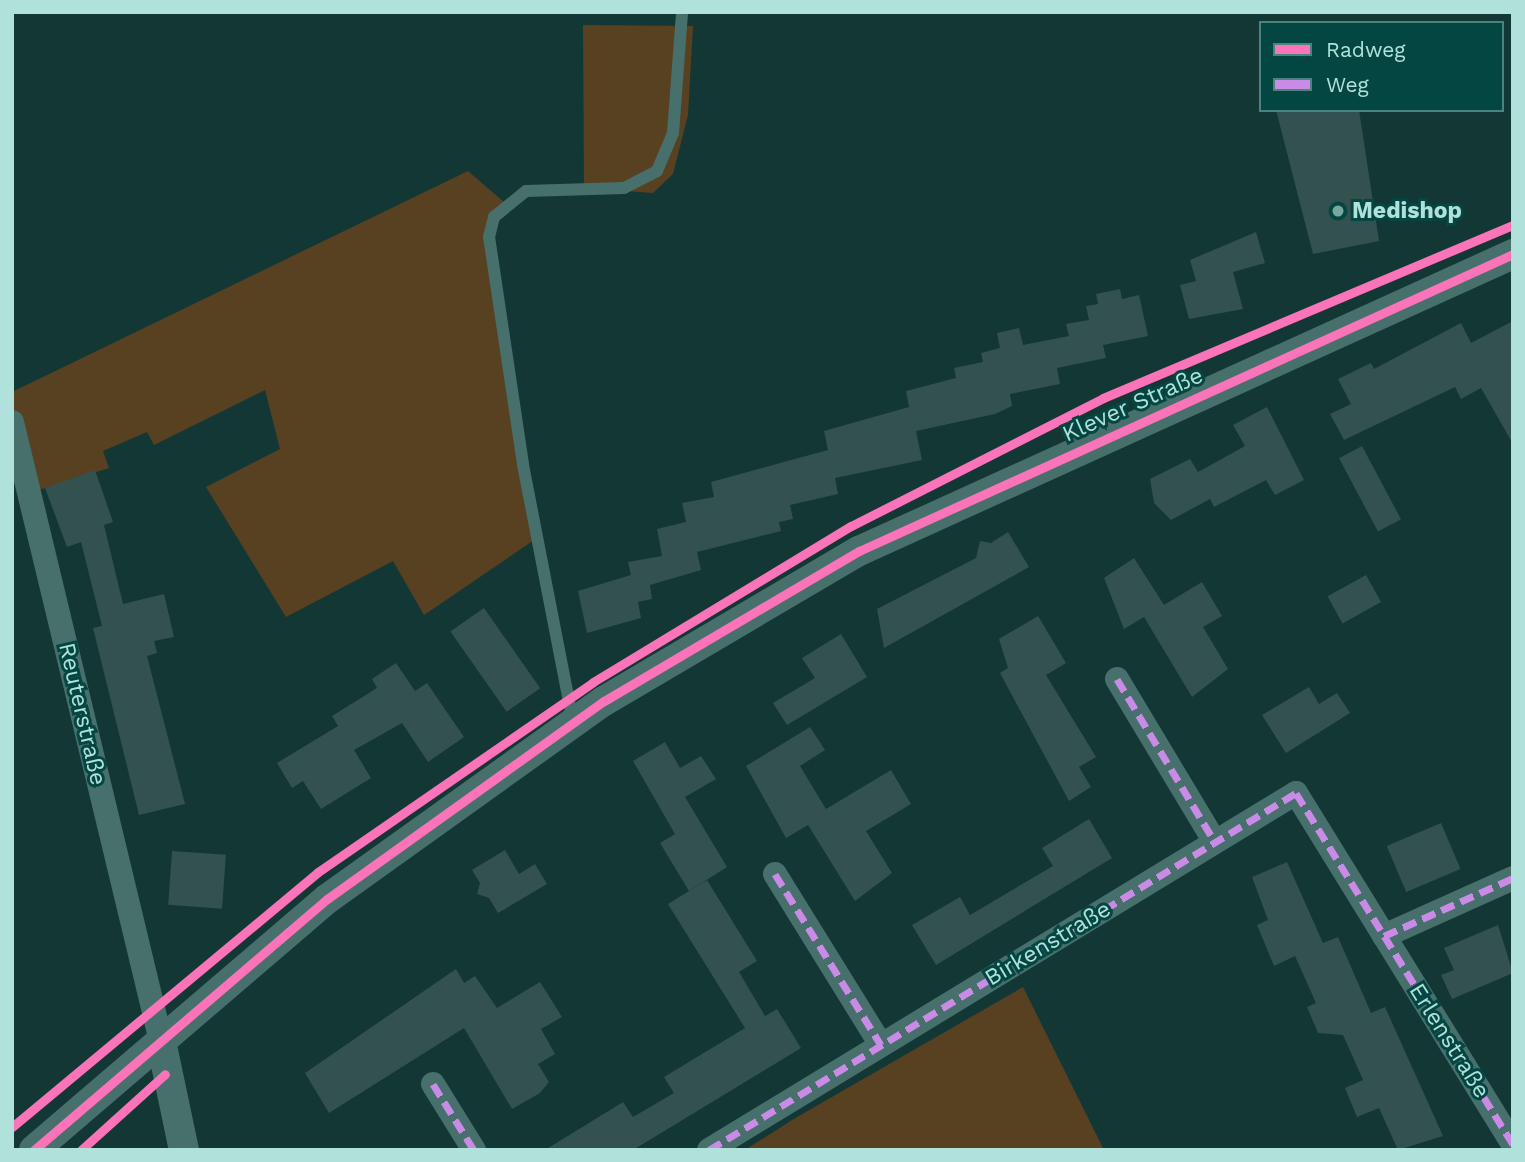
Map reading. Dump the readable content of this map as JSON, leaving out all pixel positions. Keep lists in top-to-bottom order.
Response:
{
  "streets": {
    "street": [
      "Klever Straße",
      "Reuterstraße",
      "Birkenstraße",
      "Erlenstraße"
    ]
  },
  "crossings": [
    ["Klever Straße", "Reuterstraße"],
    ["Birkenstraße", "Erlenstraße"]
  ],
  "places": ["Medishop"],
  "legend": ["Radweg", "Weg"]
}
